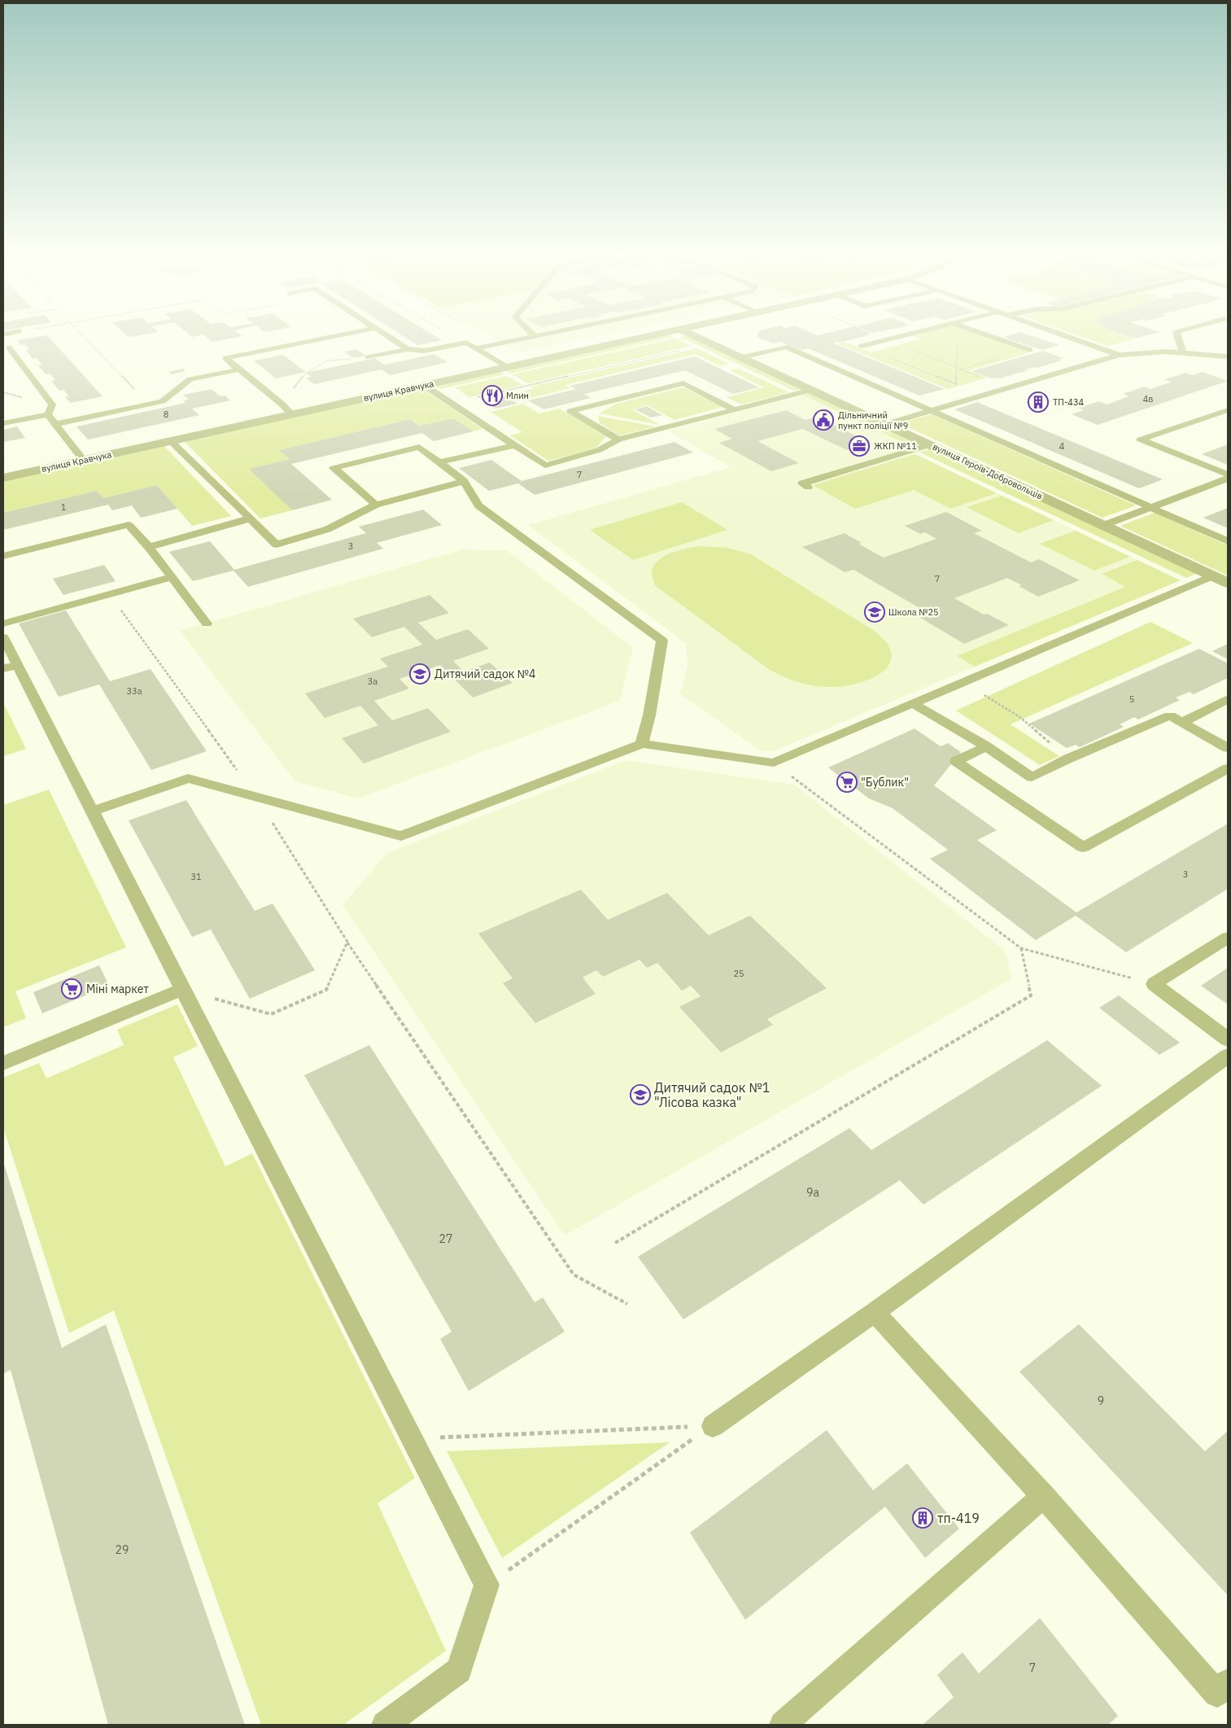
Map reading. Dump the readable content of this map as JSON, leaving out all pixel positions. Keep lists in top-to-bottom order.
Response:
{
  "streets": {
    "street": ["вулиця Кравчука", "вулиця Героїв-Добровольців"]
  },
  "places": {
    "restaurant": ["Млин"],
    "building": ["ТП-434", "тп-419"],
    "public building": ["Дільничний пункт поліції №9"],
    "office": ["ЖКП №11"],
    "school or university": ["Школа №25", "Дитячий садок №4", "Дитячий садок №1 \"Лісова казка\""],
    "supermarket": ["\"Бублик\"", "Міні маркет"]
  },
  "house_numbers": [
    "4в",
    "8",
    "4",
    "7",
    "1",
    "3",
    "7",
    "3а",
    "33а",
    "5",
    "3",
    "31",
    "25",
    "9а",
    "27",
    "9",
    "29",
    "7"
  ]
}
